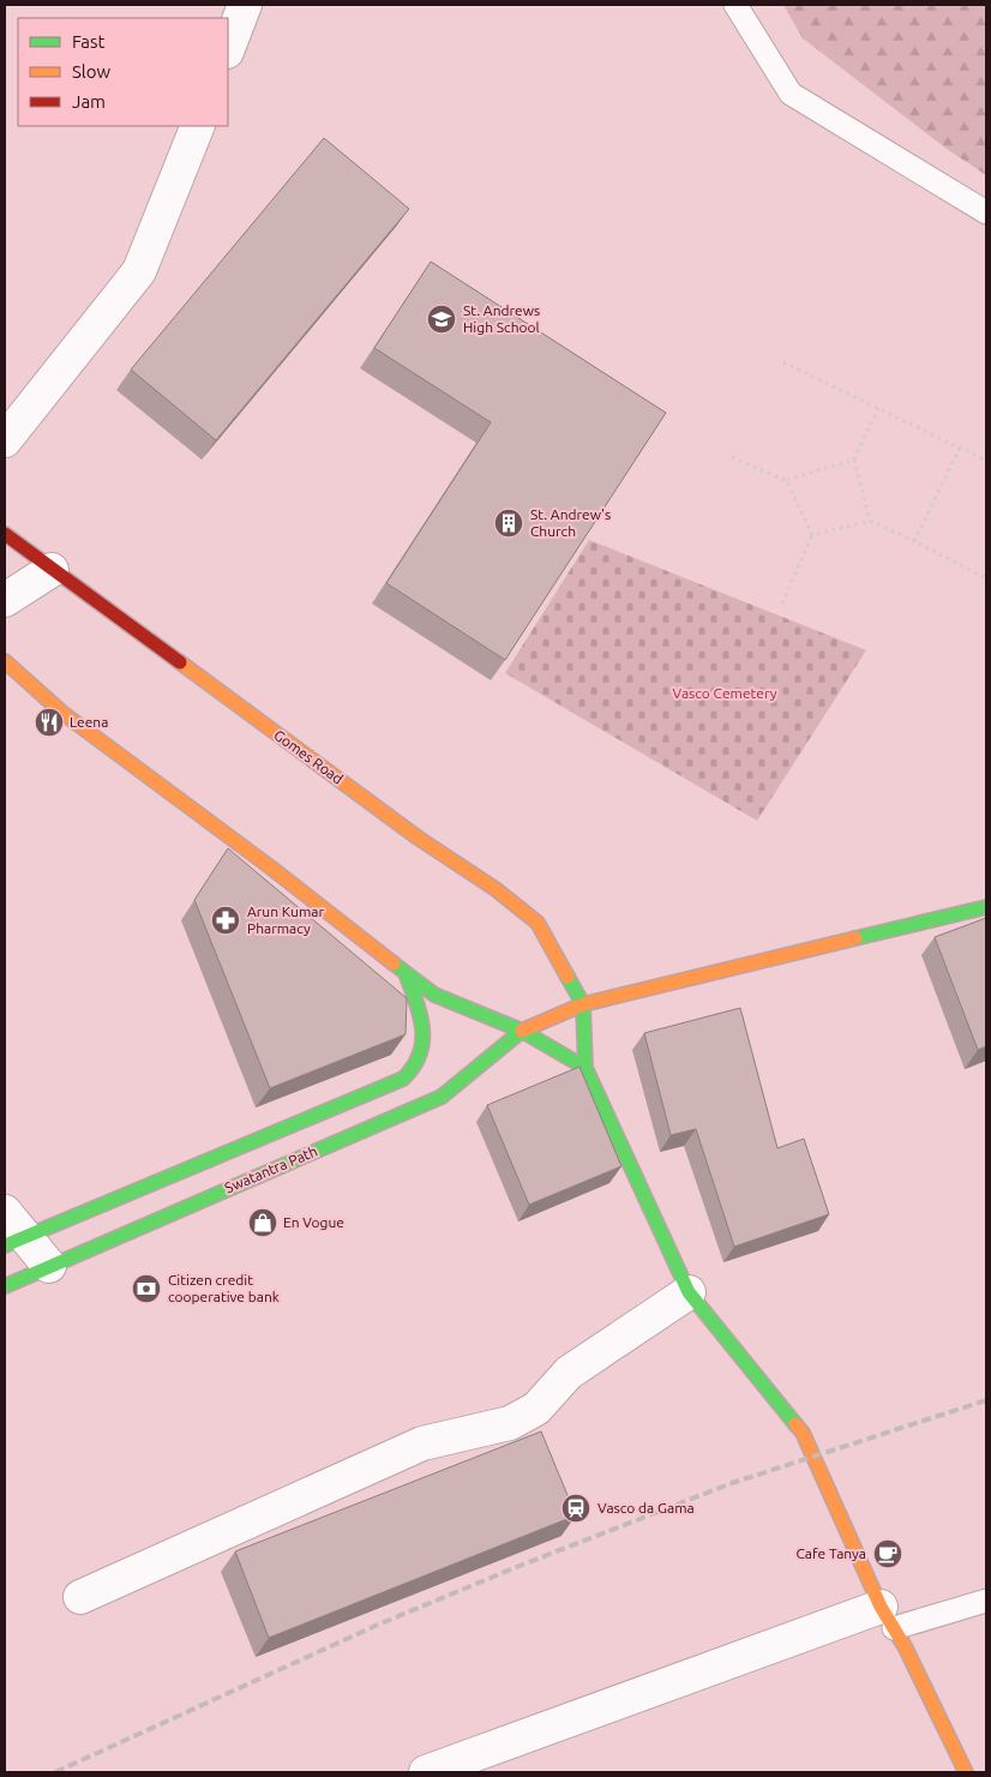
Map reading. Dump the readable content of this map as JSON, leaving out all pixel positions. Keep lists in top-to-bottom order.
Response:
{
  "streets": {
    "main road": ["Gomes Road", "Swatantra Path"]
  },
  "crossings": [
    ["Gomes Road", "Swatantra Path"]
  ],
  "parks": ["Vasco Cemetery"],
  "places": {
    "school or university": ["St. Andrews High School"],
    "building": ["St. Andrew's Church"],
    "restaurant": ["Leena"],
    "pharmacy": ["Arun Kumar Pharmacy"],
    "shop": ["En Vogue"],
    "bank": ["Citizen credit cooperative bank"],
    "station": ["Vasco da Gama"],
    "cafe": ["Cafe Tanya"]
  },
  "legend": ["Fast", "Slow", "Jam"]
}
